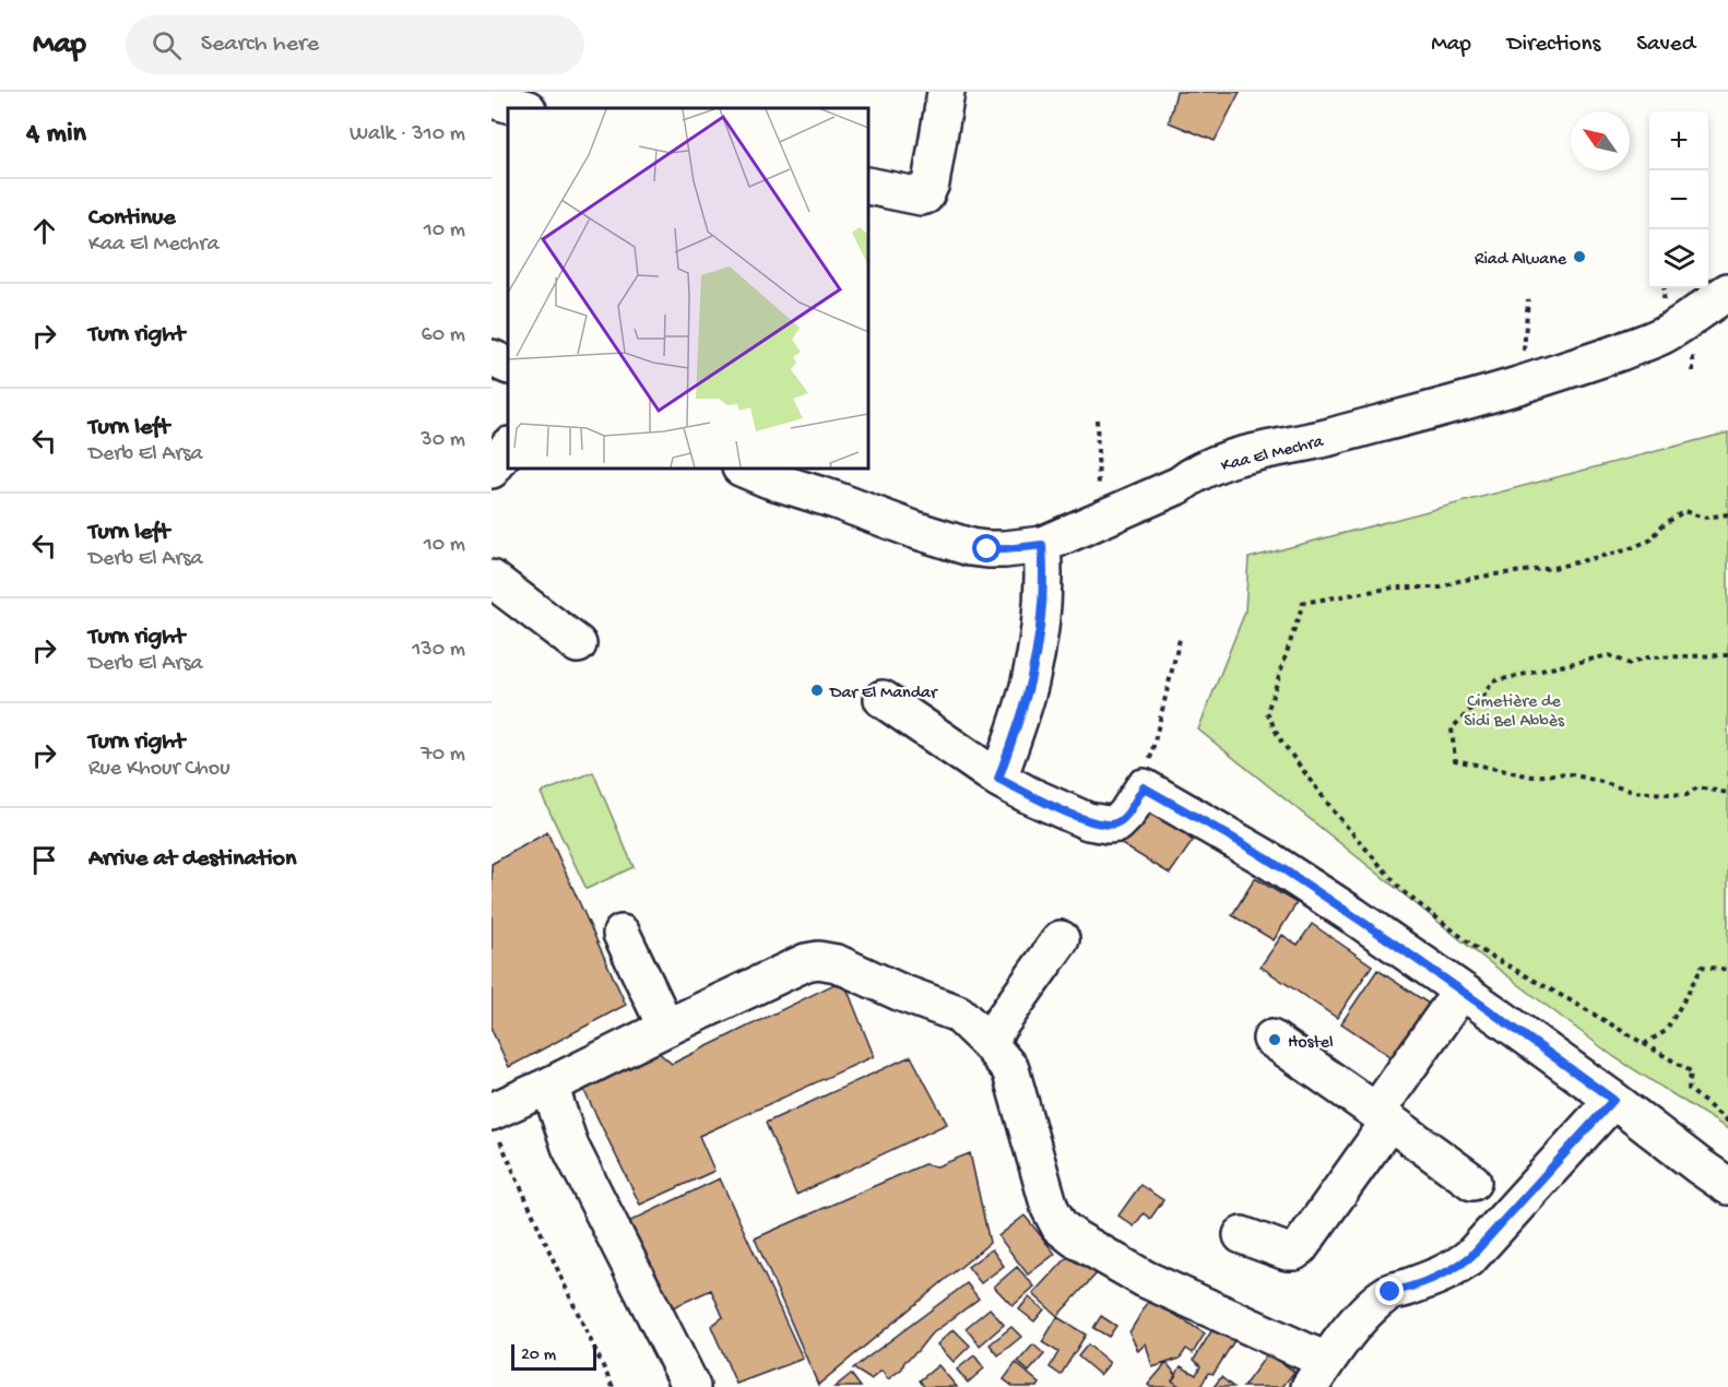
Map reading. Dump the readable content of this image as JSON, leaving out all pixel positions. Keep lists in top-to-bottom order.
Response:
{
  "streets": {
    "street": ["Kaa El Mechra"]
  },
  "parks": ["Cimetière de Sidi Bel Abbès"],
  "places": ["Riad Alwane", "Dar El Mandar", "Hostel"],
  "scale_bar": "20 m",
  "north": "top left",
  "page": {
    "header": "Map",
    "search": "Search here",
    "nav": ["Map", "Directions", "Saved"],
    "heading": ["4 min", "Walk · 310 m"],
    "map_buttons": ["+", "−"],
    "list": [
      ["Continue", "Kaa El Mechra", "10 m"],
      ["Turn right", "60 m"],
      ["Turn left", "Derb El Arsa", "30 m"],
      ["Turn left", "Derb El Arsa", "10 m"],
      ["Turn right", "Derb El Arsa", "130 m"],
      ["Turn right", "Rue Khour Chou", "70 m"],
      "Arrive at destination"
    ],
    "scale": "20 m"
  }
}
